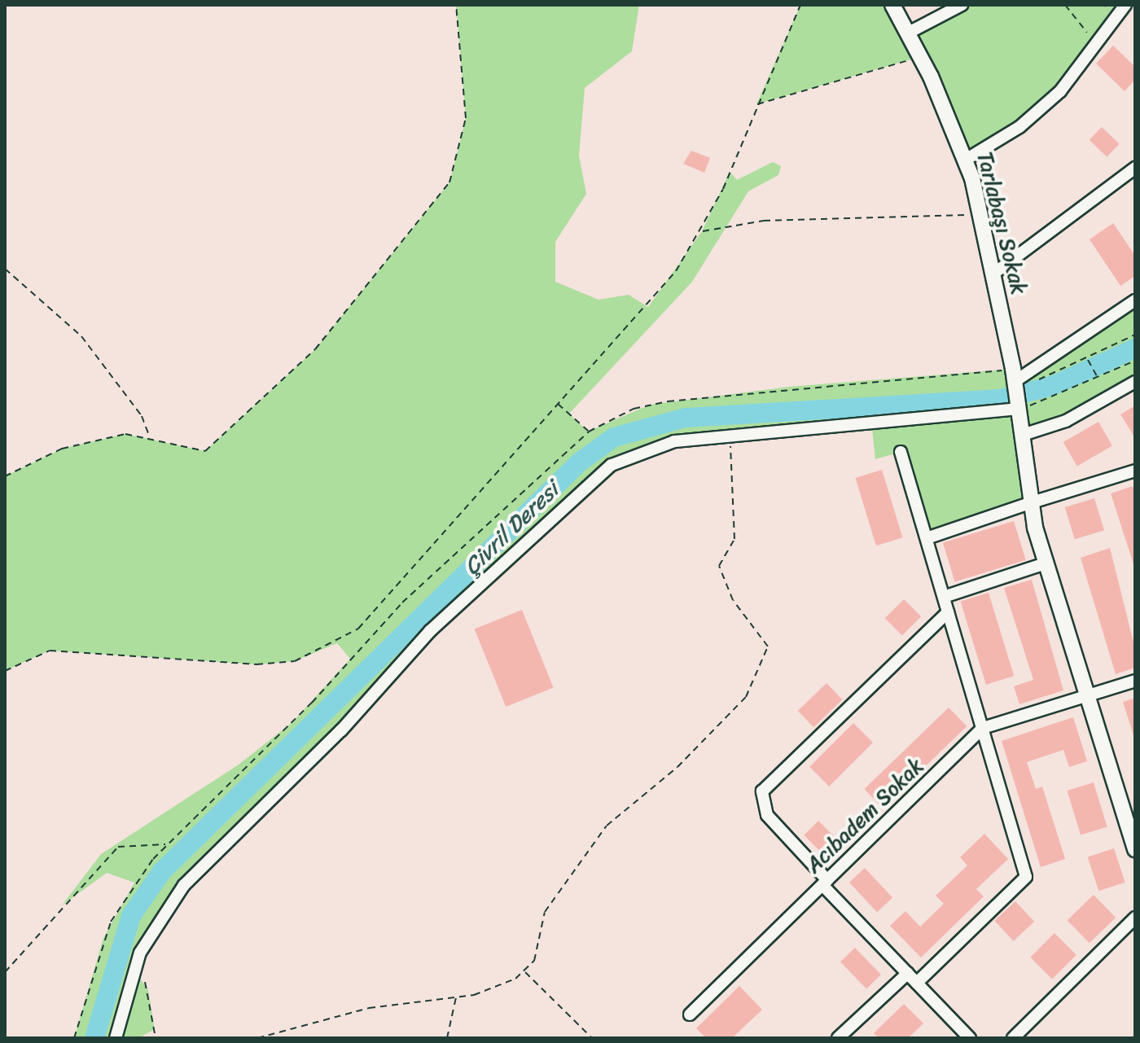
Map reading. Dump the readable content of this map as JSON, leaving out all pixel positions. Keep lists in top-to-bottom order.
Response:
{
  "streets": {
    "street": ["Tarlabaşı Sokak", "Acıbadem Sokak"]
  },
  "water": ["Çivril Deresi"]
}
